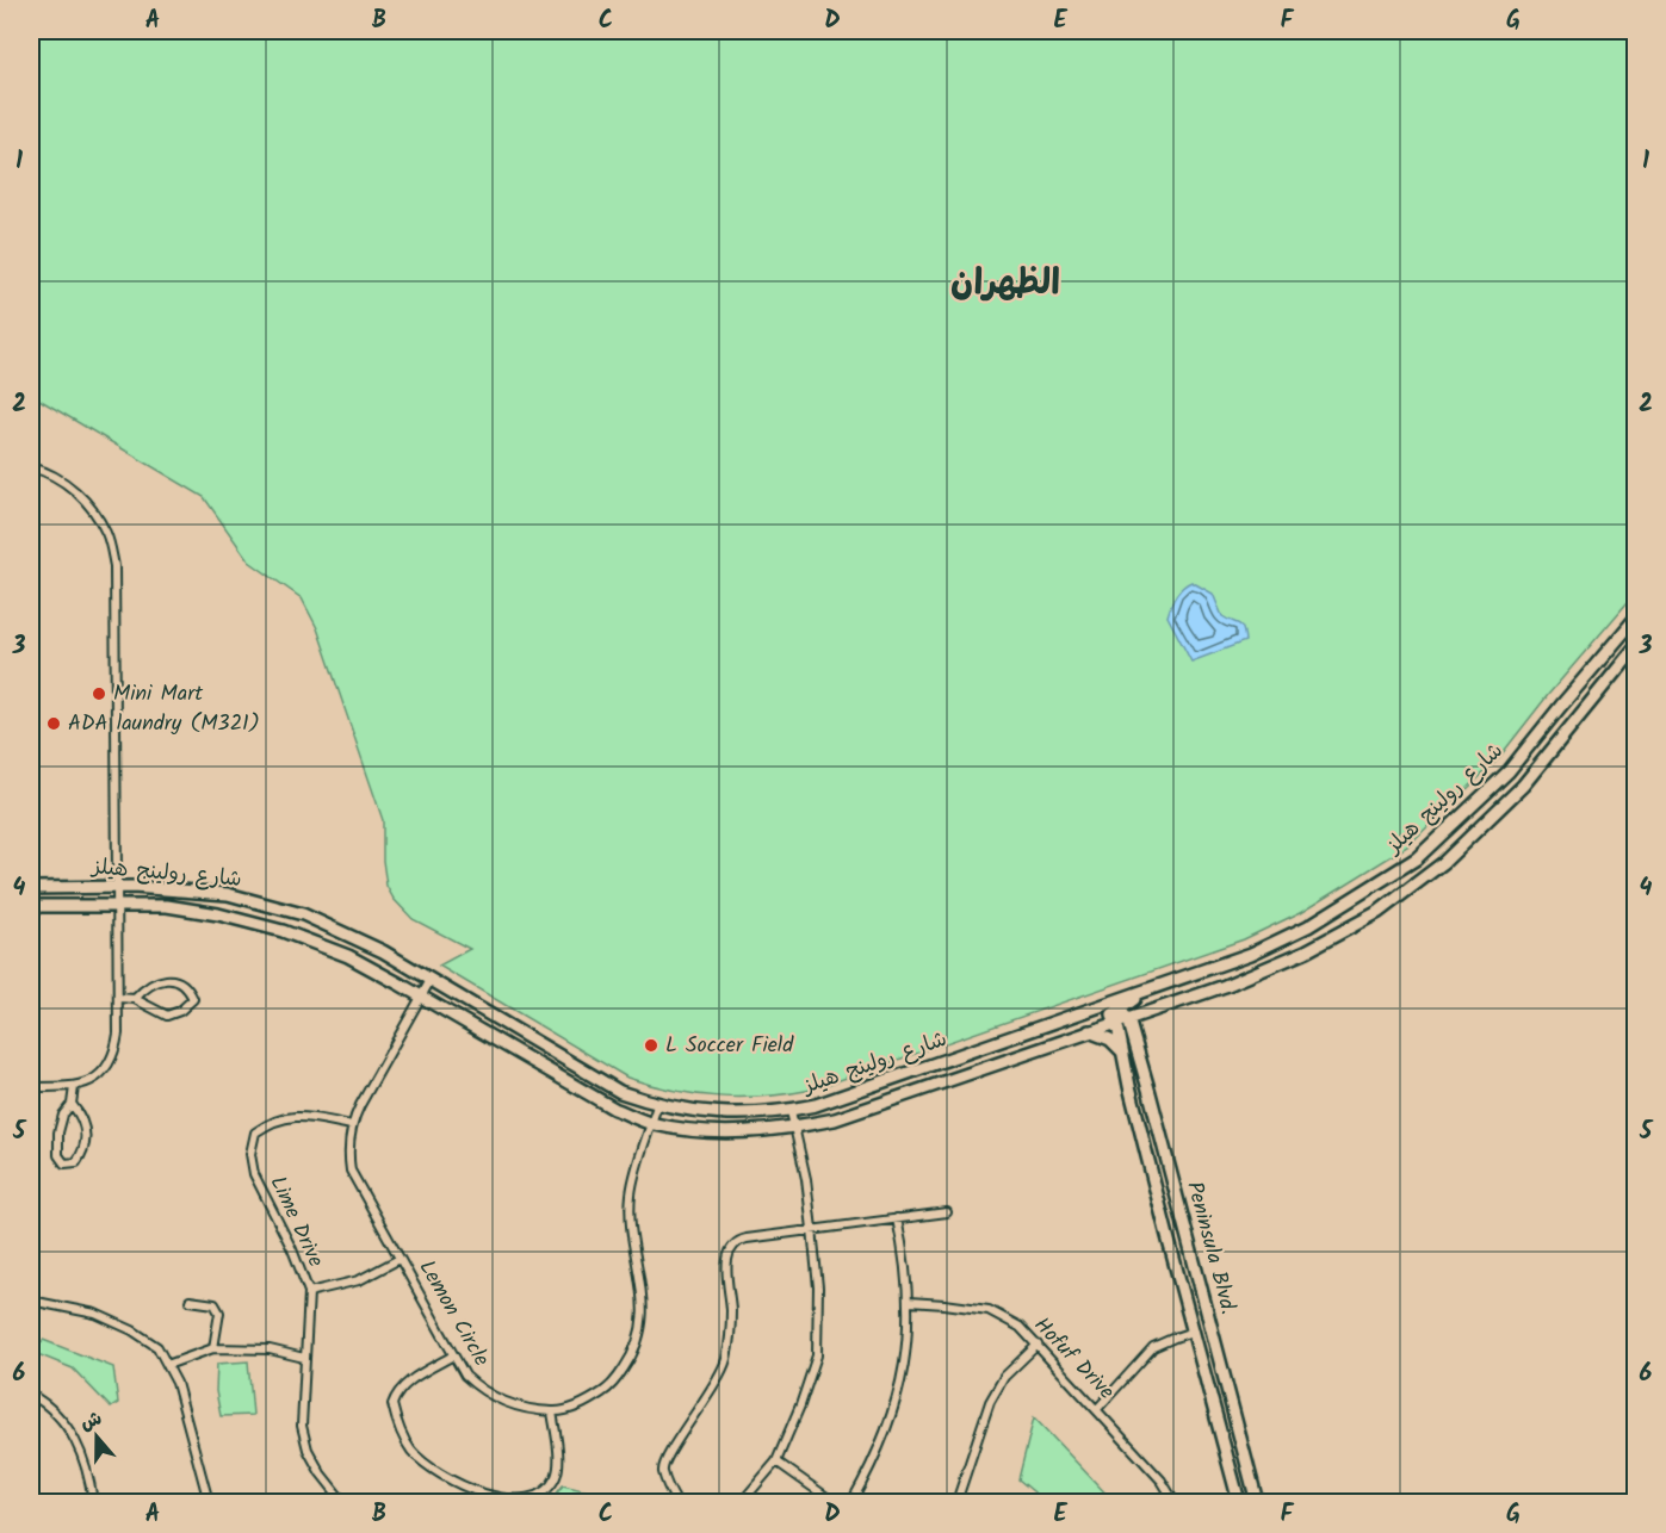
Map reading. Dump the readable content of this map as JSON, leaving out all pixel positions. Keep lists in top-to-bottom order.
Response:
{
  "streets": {
    "main road": ["شارع رولينج هيلز", "Peninsula Blvd."],
    "street": ["Lime Drive", "Lemon Circle", "Hofuf Drive"]
  },
  "crossings": [
    ["شارع رولينج هيلز", "Peninsula Blvd."],
    ["شارع رولينج هيلز", "Lemon Circle"],
    ["Lime Drive", "Lemon Circle"]
  ],
  "districts": ["الظهران"],
  "places": ["Mini Mart", "ADA laundry (M321)", "L Soccer Field"],
  "north": "top",
  "grid": {
    "columns": [
      "A",
      "B",
      "C",
      "D",
      "E",
      "F",
      "G"
    ],
    "rows": [
      "1",
      "2",
      "3",
      "4",
      "5",
      "6"
    ]
  }
}
